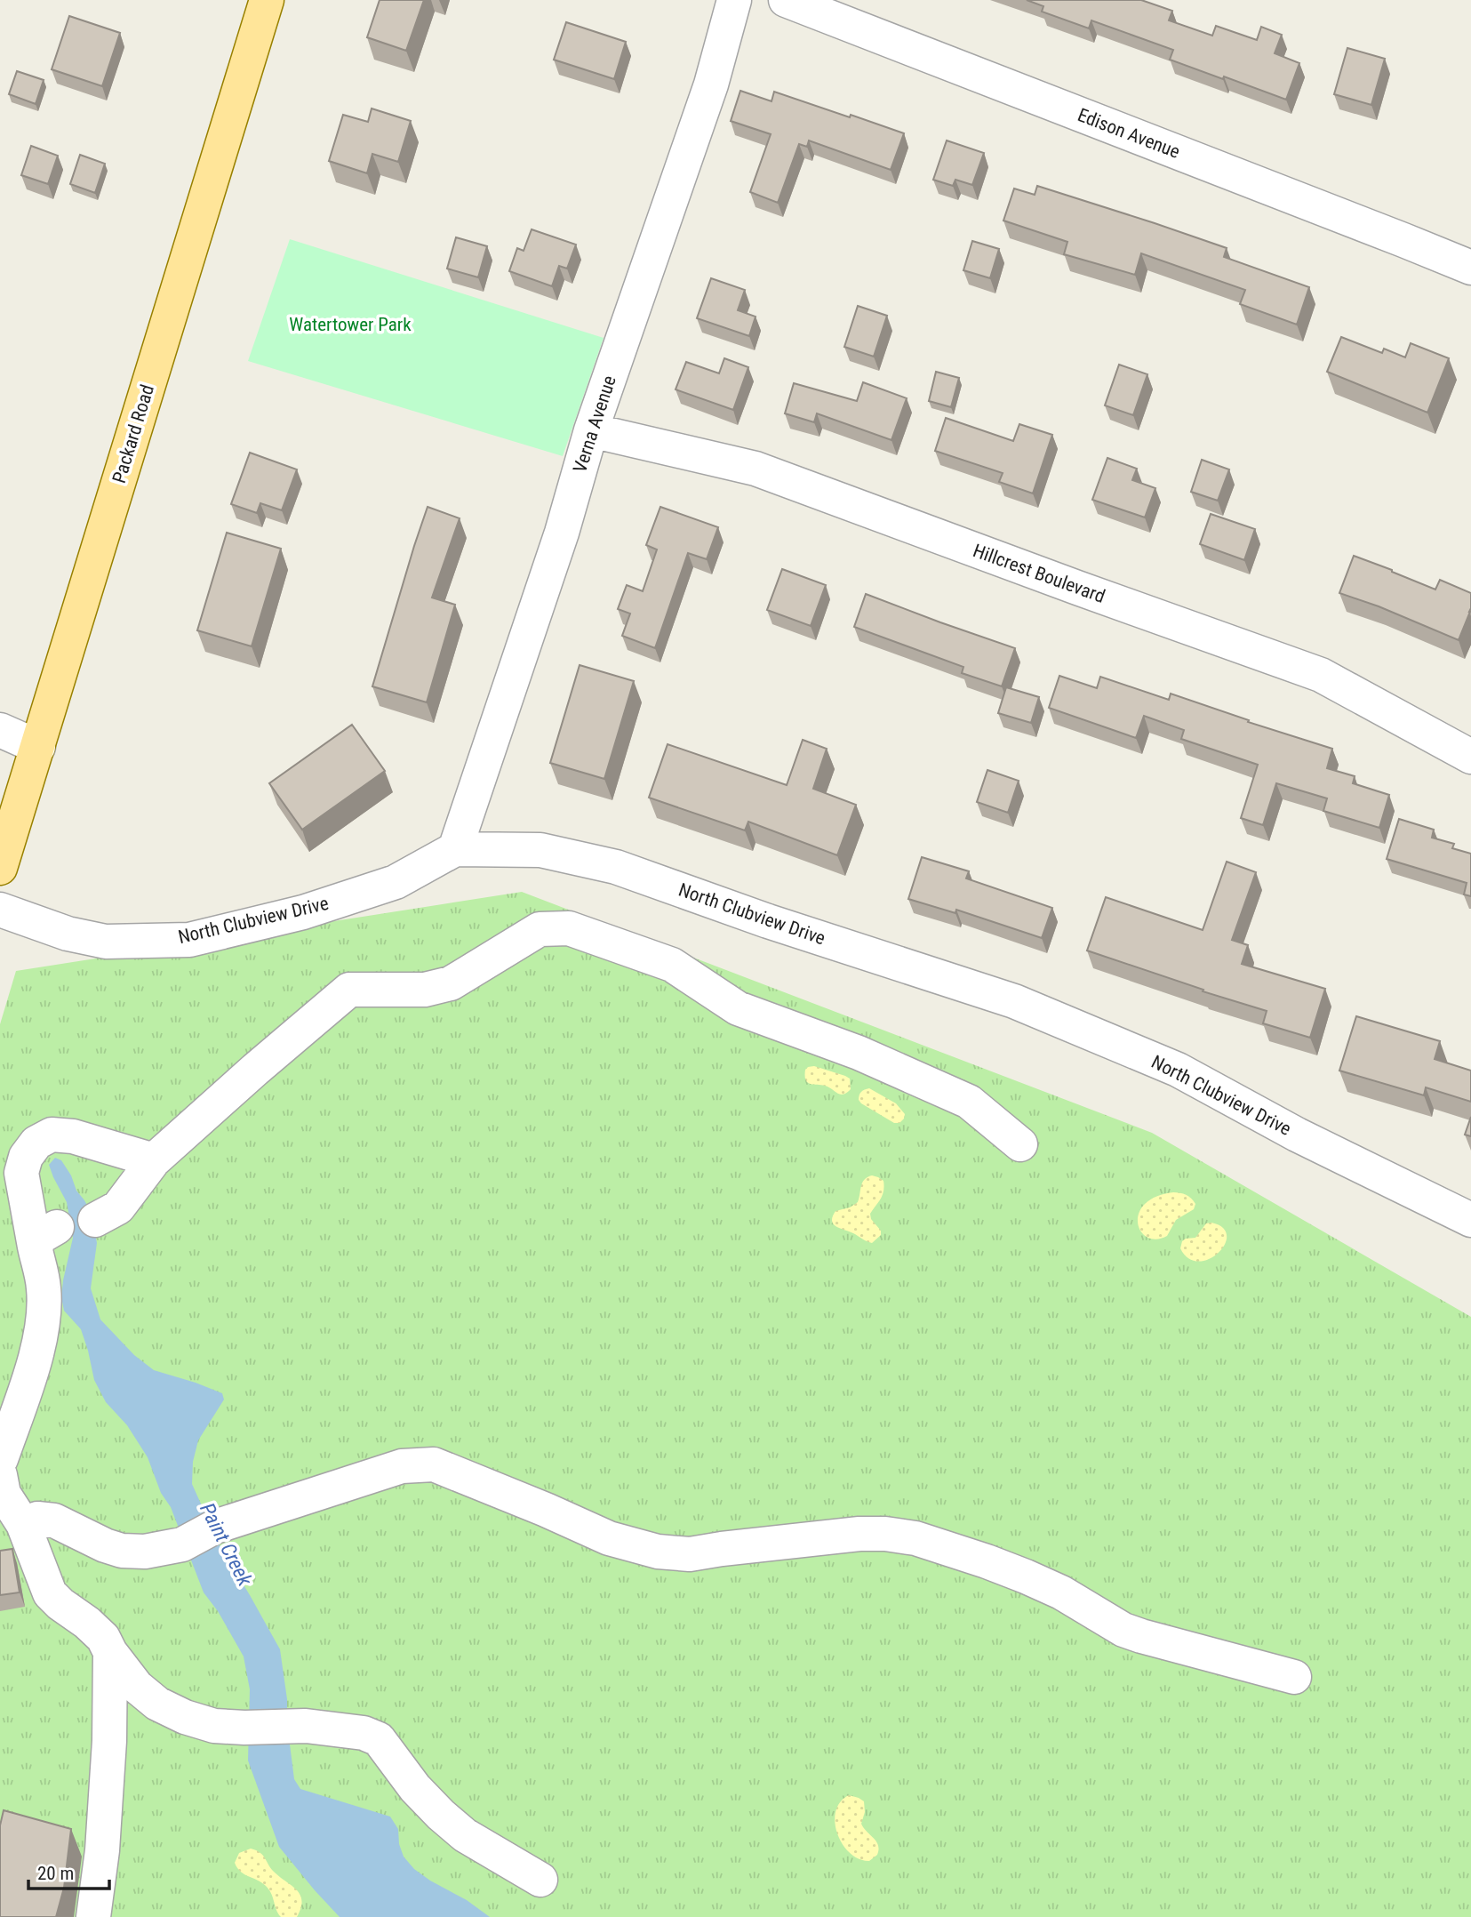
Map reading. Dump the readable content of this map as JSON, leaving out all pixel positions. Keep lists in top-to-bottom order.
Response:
{
  "streets": {
    "main road": ["Packard Road"],
    "street": [
      "Edison Avenue",
      "Verna Avenue",
      "Hillcrest Boulevard",
      "North Clubview Drive"
    ]
  },
  "crossings": [
    ["Verna Avenue", "Hillcrest Boulevard"],
    ["Verna Avenue", "North Clubview Drive"]
  ],
  "water": ["Paint Creek"],
  "parks": ["Watertower Park"],
  "scale_bar": "20 m"
}
